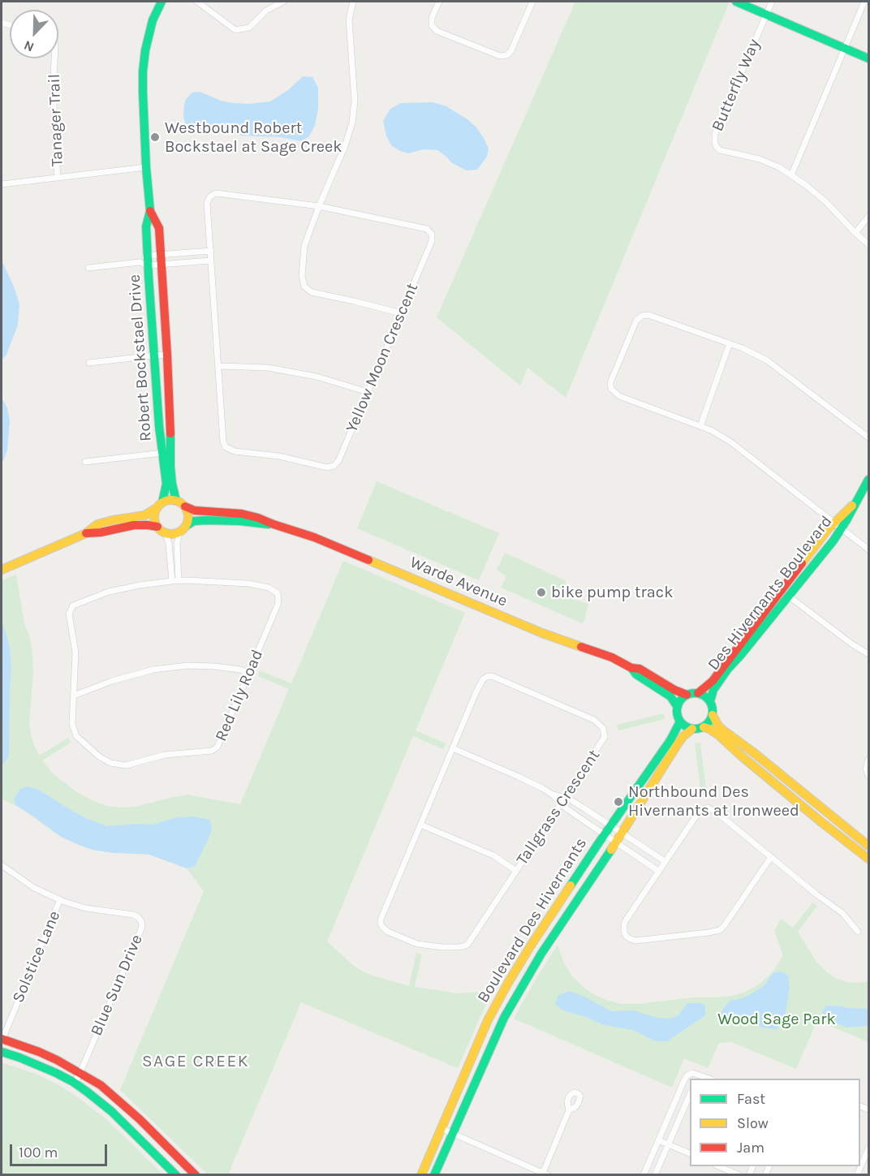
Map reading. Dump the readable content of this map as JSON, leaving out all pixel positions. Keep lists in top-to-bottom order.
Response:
{
  "streets": {
    "street": [
      "Butterfly Way",
      "Tanager Trail",
      "Robert Bockstael Drive",
      "Yellow Moon Crescent",
      "Warde Avenue",
      "Des Hivernants Boulevard",
      "Red Lily Road",
      "Tallgrass Crescent",
      "Boulevard Des Hivernants",
      "Solstice Lane",
      "Blue Sun Drive"
    ]
  },
  "crossings": [
    ["Robert Bockstael Drive", "Warde Avenue"],
    ["Warde Avenue", "Des Hivernants Boulevard"],
    ["Warde Avenue", "Boulevard Des Hivernants"],
    ["Des Hivernants Boulevard", "Boulevard Des Hivernants"],
    ["Solstice Lane", "Blue Sun Drive"]
  ],
  "districts": ["SAGE CREEK"],
  "parks": ["Wood Sage Park"],
  "places": ["Westbound Robert Bockstael at Sage Creek", "bike pump track", "Northbound Des Hivernants at Ironweed"],
  "legend": ["Fast", "Slow", "Jam"],
  "scale_bar": "100 m",
  "north": "bottom left"
}
